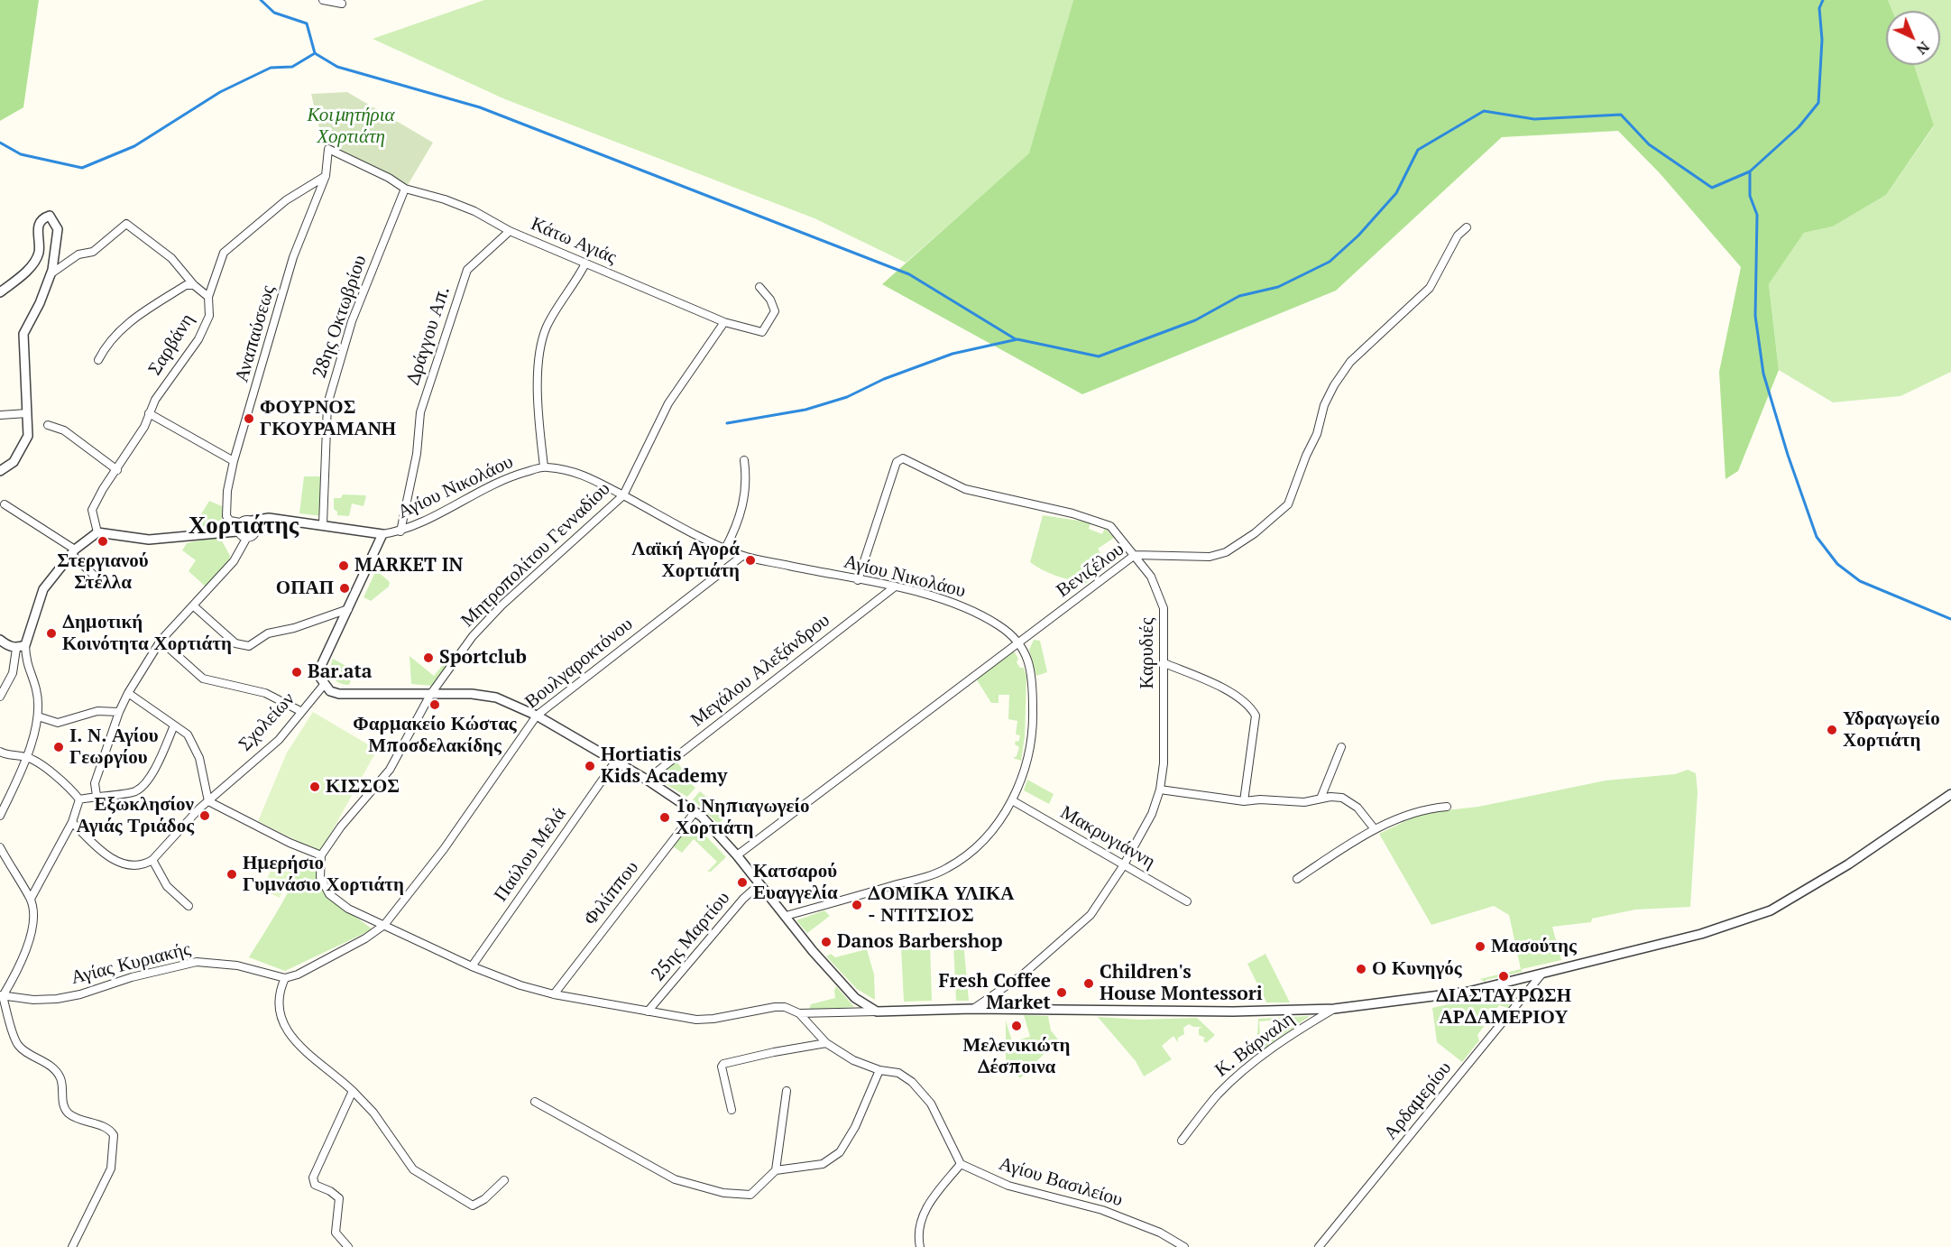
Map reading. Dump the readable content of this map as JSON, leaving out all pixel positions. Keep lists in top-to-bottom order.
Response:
{
  "streets": {
    "street": [
      "Κάτω Αγιάς",
      "28ης Οκτωβρίου",
      "Αναπαύσεως",
      "Δράγγου Απ.",
      "Σαρβάνη",
      "Αγίου Νικολάου",
      "Μητροπολίτου Γενναδίου",
      "Βενιζέλου",
      "Καρυδιές",
      "Βουλγαροκτόνου",
      "Μεγάλου Αλεξάνδρου",
      "Σχολείων",
      "Μακρυγιάννη",
      "Παύλου Μελά",
      "Φιλίππου",
      "25ης Μαρτίου",
      "Αγίας Κυριακής",
      "Κ. Βάρναλη",
      "Αρδαμερίου",
      "Αγίου Βασιλείου"
    ]
  },
  "crossings": [
    ["Κάτω Αγιάς", "28ης Οκτωβρίου"],
    ["Κάτω Αγιάς", "Αναπαύσεως"],
    ["Κάτω Αγιάς", "Δράγγου Απ."],
    ["Κάτω Αγιάς", "Μητροπολίτου Γενναδίου"],
    ["Αναπαύσεως", "Σαρβάνη"],
    ["Δράγγου Απ.", "Αγίου Νικολάου"],
    ["Αγίου Νικολάου", "Μητροπολίτου Γενναδίου"],
    ["Αγίου Νικολάου", "Βενιζέλου"],
    ["Αγίου Νικολάου", "Καρυδιές"],
    ["Αγίου Νικολάου", "Βουλγαροκτόνου"],
    ["Αγίου Νικολάου", "Μεγάλου Αλεξάνδρου"],
    ["Βενιζέλου", "Καρυδιές"],
    ["Καρυδιές", "Μακρυγιάννη"]
  ],
  "districts": ["Χορτιάτης"],
  "parks": ["Κοιμητήρια Χορτιάτη"],
  "places": [
    "ΦΟΥΡΝΟΣ ΓΚΟΥΡΑΜΑΝΗ",
    "Στεργιανού Στέλλα",
    "Λαϊκή Αγορά Χορτιάτη",
    "MARKET IN",
    "ΟΠΑΠ",
    "Δημοτική Κοινότητα Χορτιάτη",
    "Sportclub",
    "Bar.ata",
    "Φαρμακείο Κώστας Μποσδελακίδης",
    "Υδραγωγείο Χορτιάτη",
    "Ι. Ν. Αγίου Γεωργίου",
    "Hortiatis Kids Academy",
    "ΚΙΣΣΟΣ",
    "Εξωκλησίον Αγιάς Τριάδος",
    "1ο Νηπιαγωγείο Χορτιάτη",
    "Ημερήσιο Γυμνάσιο Χορτιάτη",
    "Κατσαρού Ευαγγελία",
    "ΔΟΜΙΚΑ ΥΛΙΚΑ - ΝΤΙΤΣΙΟΣ",
    "Danos Barbershop",
    "Μασούτης",
    "Ο Κυνηγός",
    "ΔΙΑΣΤΑΥΡΩΣΗ ΑΡΔΑΜΕΡΙΟΥ",
    "Children's House Montessori",
    "Fresh Coffee Market",
    "Μελενικιώτη Δέσποινα"
  ],
  "north": "bottom right"
}
